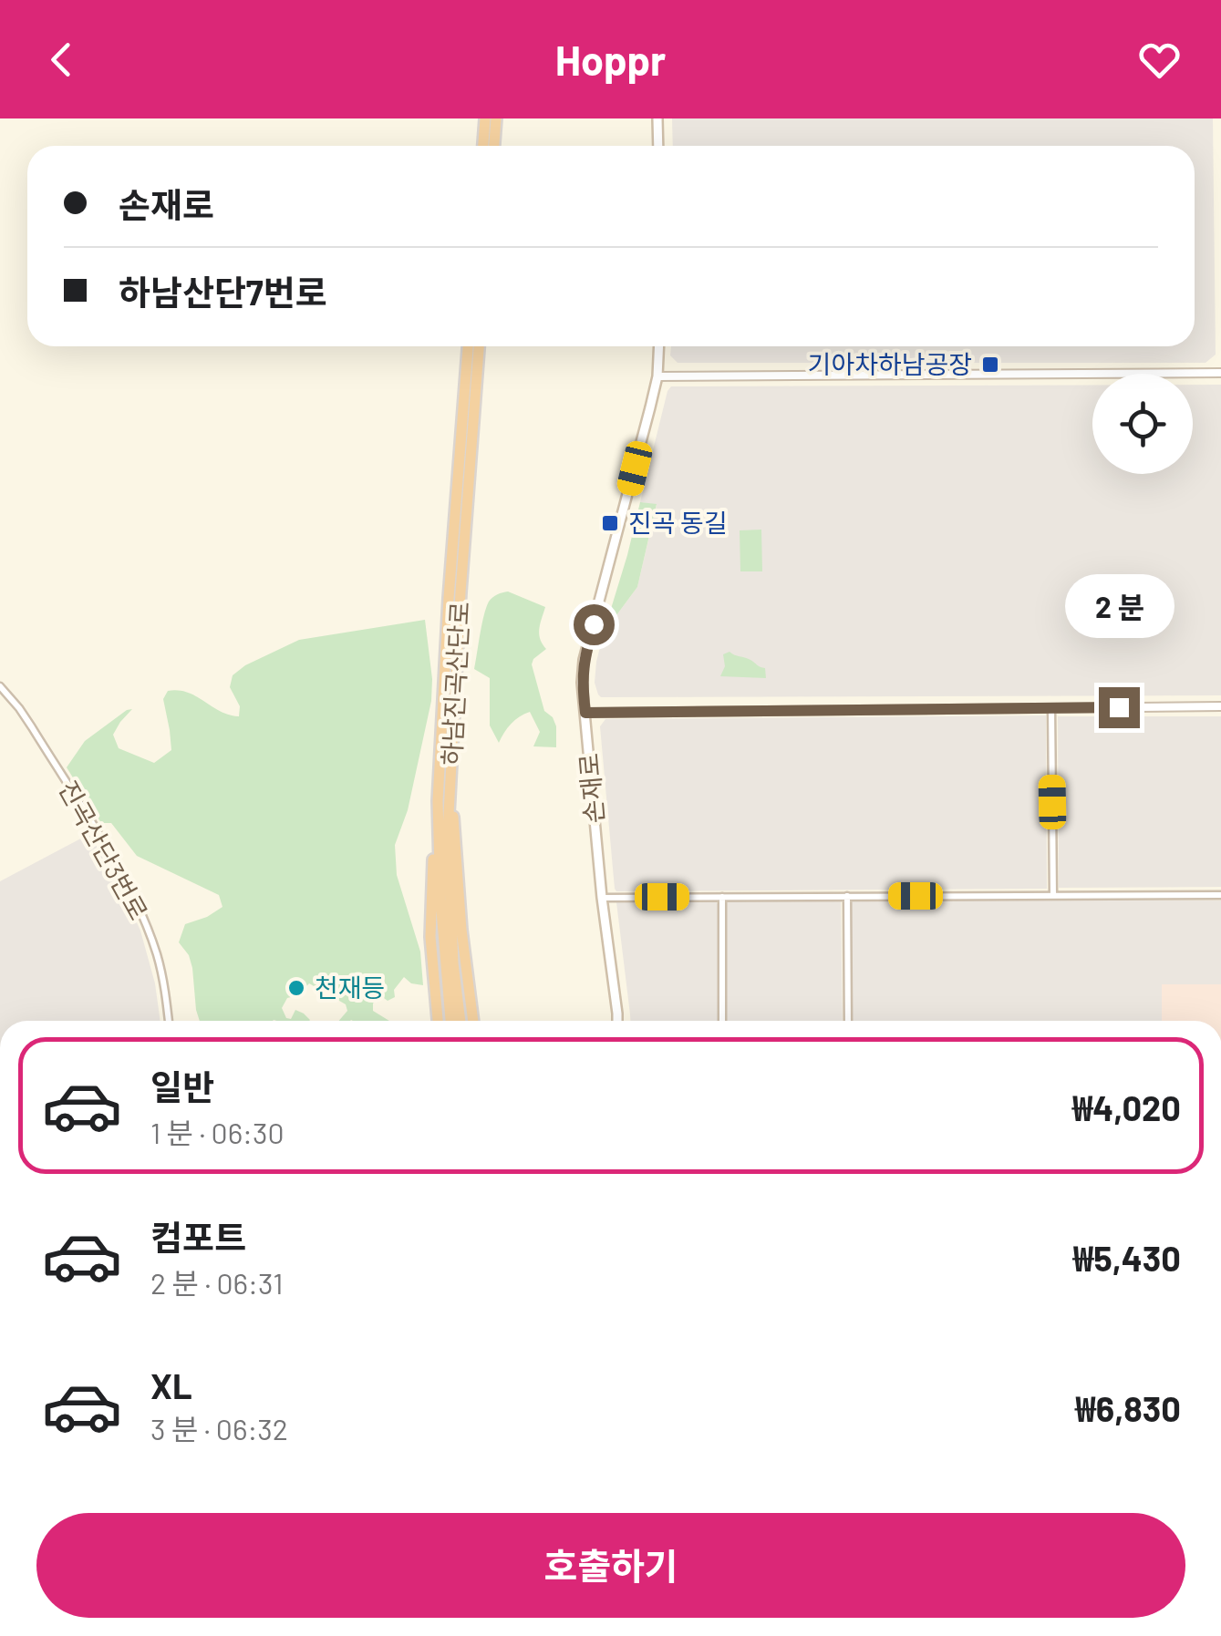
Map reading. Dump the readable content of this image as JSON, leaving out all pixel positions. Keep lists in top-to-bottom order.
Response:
{
  "streets": {
    "highway": ["하남진곡산단로"],
    "main road": ["손재로"],
    "street": ["진곡산단3번로"]
  },
  "places": {
    "transit": ["기아차하남공장", "진곡 동길"],
    "other": ["천재등"]
  },
  "page": {
    "header": "Hoppr",
    "banner": ["손재로", "하남산단7번로"],
    "bubble": "2 분",
    "list": [
      {
        "name": "일반",
        "note": "1 분 · 06:30",
        "value": "₩4,020"
      },
      {
        "name": "컴포트",
        "note": "2 분 · 06:31",
        "value": "₩5,430"
      },
      {
        "name": "XL",
        "note": "3 분 · 06:32",
        "value": "₩6,830"
      }
    ],
    "buttons": "호출하기"
  }
}
